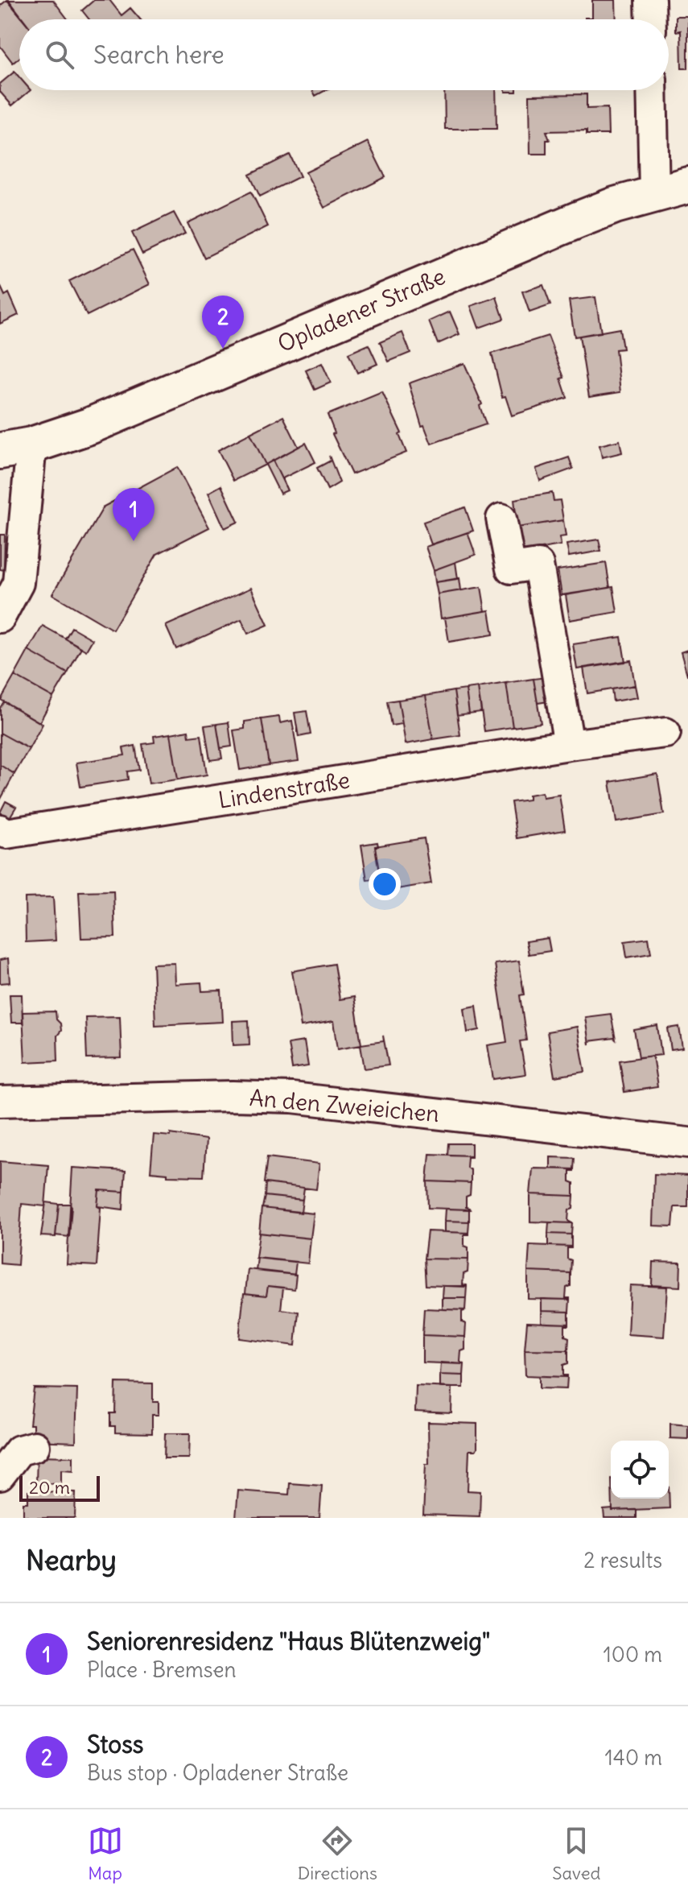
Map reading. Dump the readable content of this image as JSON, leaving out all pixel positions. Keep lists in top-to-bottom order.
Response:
{
  "streets": {
    "main road": ["Opladener Straße"],
    "street": ["Lindenstraße", "An den Zweieichen"]
  },
  "scale_bar": "20 m",
  "page": {
    "search": "Search here",
    "pins": ["2", "1"],
    "scale": "20 m",
    "heading": ["Nearby", "2 results"],
    "list": [
      {
        "mark": "1",
        "name": "Seniorenresidenz \"Haus Blütenzweig\"",
        "note": "Place · Bremsen",
        "value": "100 m"
      },
      {
        "mark": "2",
        "name": "Stoss",
        "note": "Bus stop · Opladener Straße",
        "value": "140 m"
      }
    ],
    "nav": ["Map", "Directions", "Saved"]
  }
}
